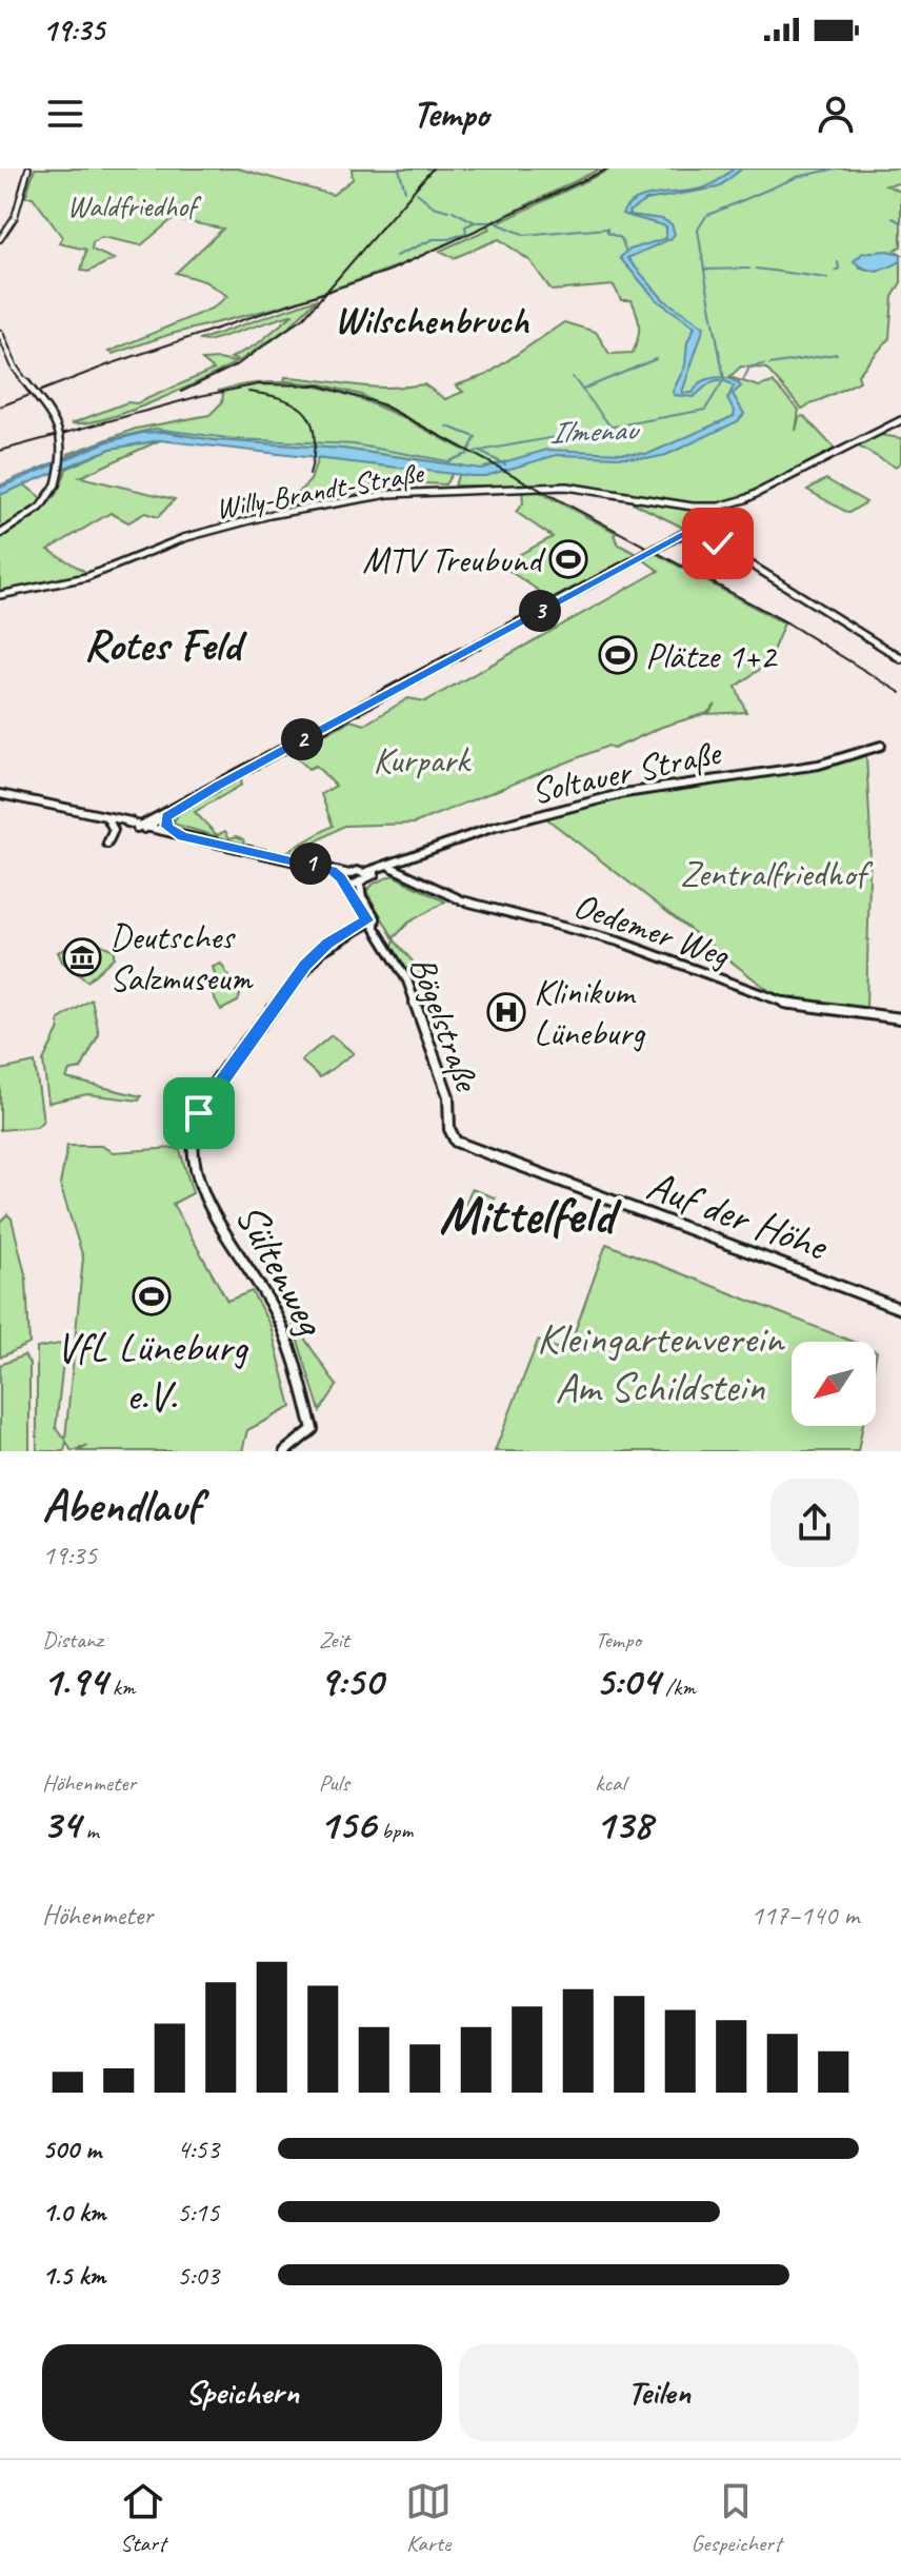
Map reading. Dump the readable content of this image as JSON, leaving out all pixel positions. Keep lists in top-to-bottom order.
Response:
{
  "streets": {
    "main road": [
      "Willy-Brandt-Straße",
      "Soltauer Straße",
      "Oedemer Weg",
      "Bögelstraße",
      "Auf der Höhe",
      "Sültenweg"
    ]
  },
  "crossings": [
    ["Soltauer Straße", "Oedemer Weg"],
    ["Soltauer Straße", "Bögelstraße"],
    ["Bögelstraße", "Auf der Höhe"],
    ["Bögelstraße", "Sültenweg"]
  ],
  "districts": ["Wilschenbruch", "Rotes Feld", "Mittelfeld"],
  "water": ["Ilmenau"],
  "parks": [
    "Waldfriedhof",
    "Kurpark",
    "Zentralfriedhof",
    "Kleingartenverein Am Schildstein"
  ],
  "places": {
    "sports": ["MTV Treubund", "Plätze 1+2", "VfL Lüneburg e.V."],
    "museum": ["Deutsches Salzmuseum"],
    "hospital": ["Klinikum Lüneburg"]
  },
  "north": "bottom left",
  "page": {
    "status": "19:35",
    "header": "Tempo",
    "pins": ["3", "2", "1"],
    "heading": ["Abendlauf", "19:35"],
    "stats": [
      ["Distanz", "1.94 km"],
      ["Zeit", "9:50"],
      ["Tempo", "5:04 /km"],
      ["Höhenmeter", "34 m"],
      ["Puls", "156 bpm"],
      ["kcal", "138"]
    ],
    "chart": ["Höhenmeter", "117–140 m"],
    "list": [
      {
        "name": "500 m",
        "note": "4:53"
      },
      {
        "name": "1.0 km",
        "note": "5:15"
      },
      {
        "name": "1.5 km",
        "note": "5:03"
      }
    ],
    "buttons": ["Speichern", "Teilen"],
    "tabs": ["Start", "Karte", "Gespeichert"]
  }
}
